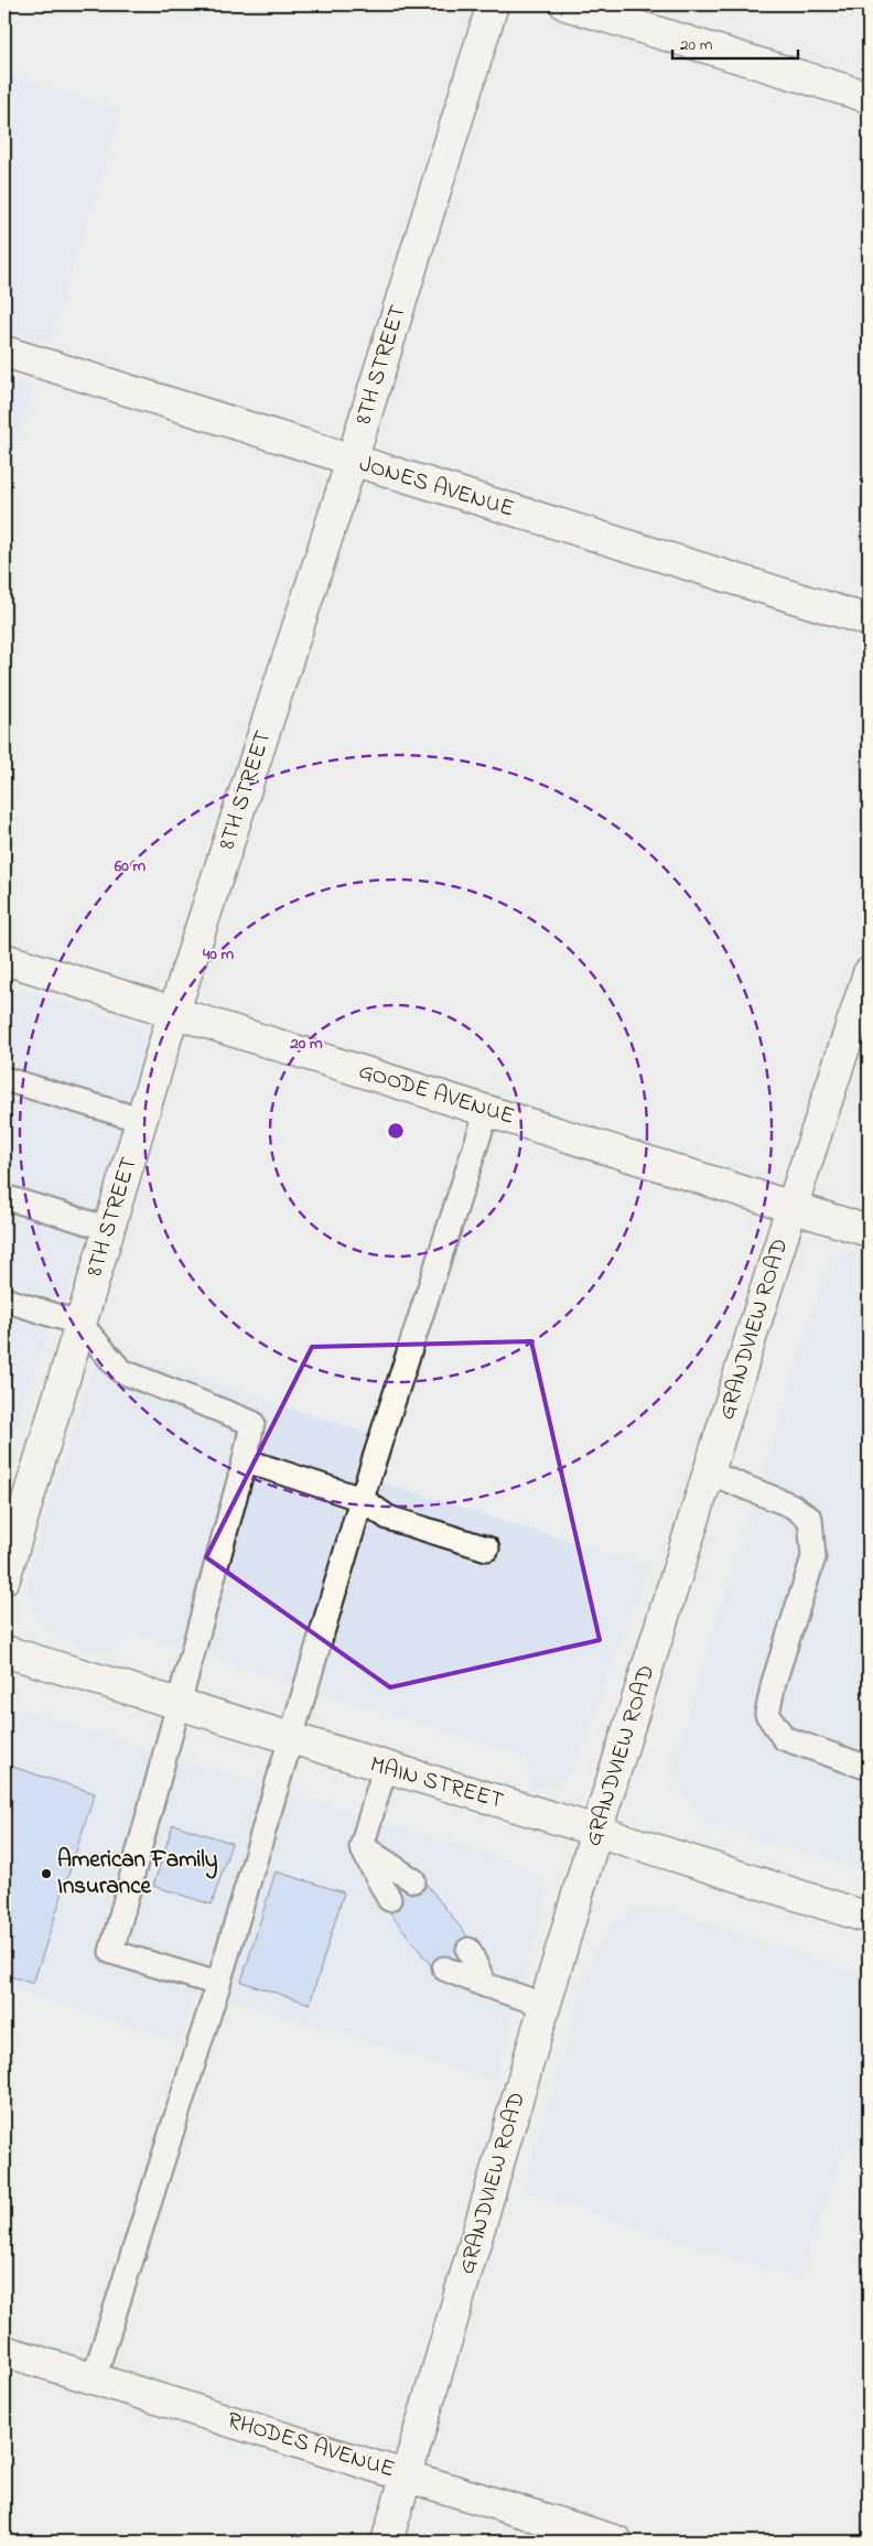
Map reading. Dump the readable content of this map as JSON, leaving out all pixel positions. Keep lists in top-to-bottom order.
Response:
{
  "streets": {
    "street": [
      "8TH STREET",
      "JONES AVENUE",
      "GOODE AVENUE",
      "GRANDVIEW ROAD",
      "MAIN STREET",
      "RHODES AVENUE"
    ]
  },
  "crossings": [
    ["8TH STREET", "JONES AVENUE"],
    ["8TH STREET", "GOODE AVENUE"],
    ["GOODE AVENUE", "GRANDVIEW ROAD"],
    ["GRANDVIEW ROAD", "MAIN STREET"],
    ["GRANDVIEW ROAD", "RHODES AVENUE"]
  ],
  "places": ["American Family Insurance"],
  "scale_bar": "20 m",
  "rings": ["60 m", "40 m", "20 m"]
}
